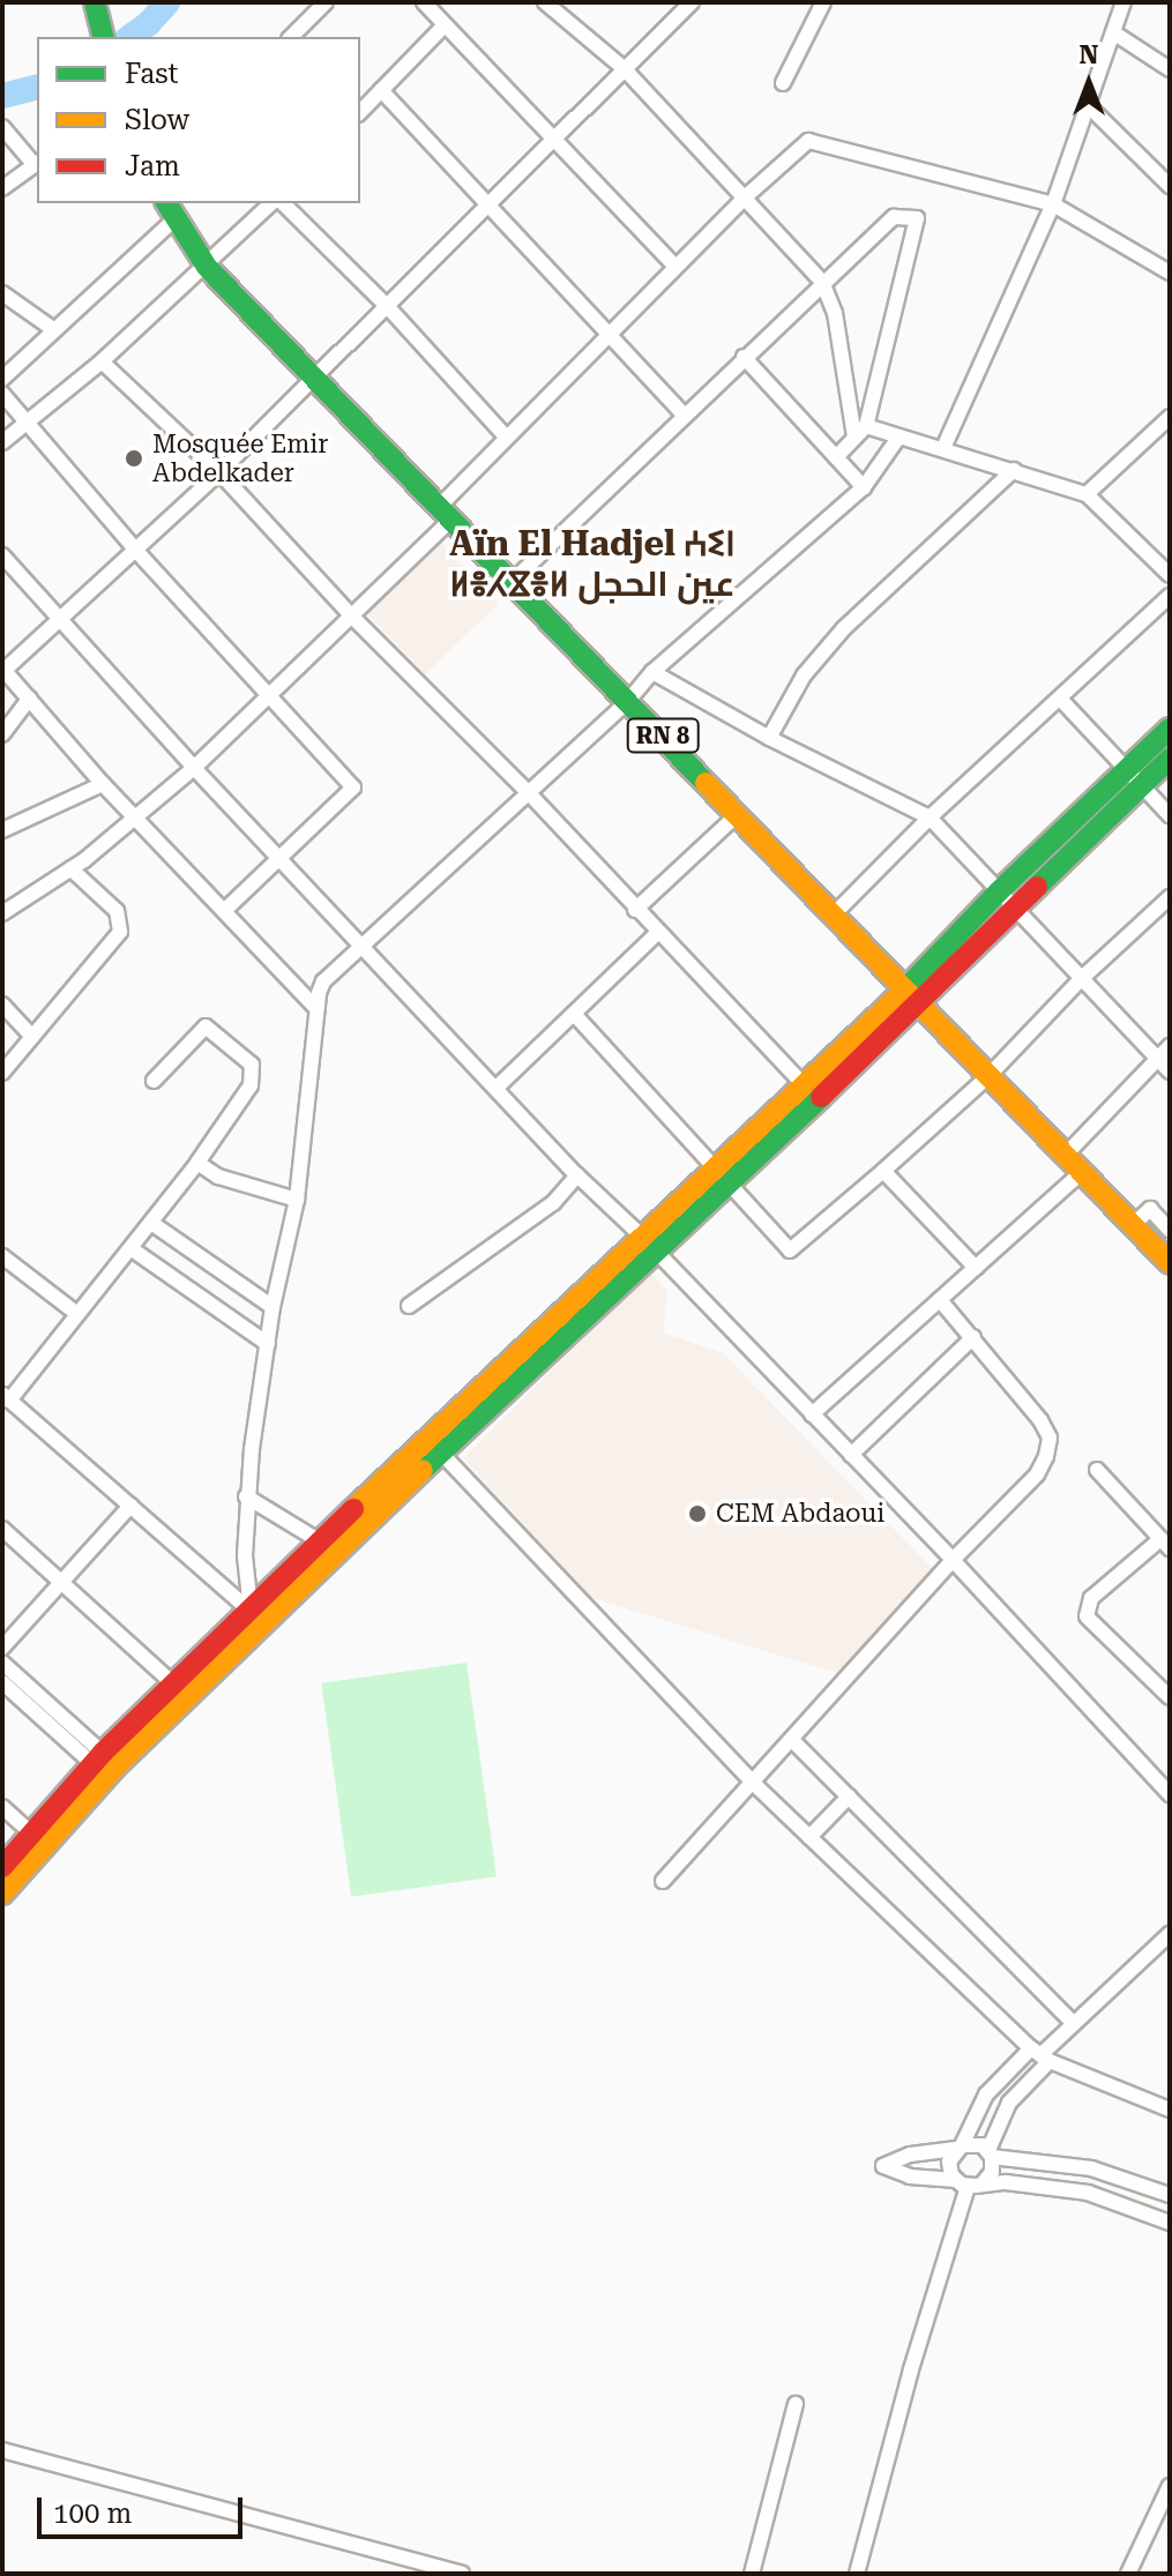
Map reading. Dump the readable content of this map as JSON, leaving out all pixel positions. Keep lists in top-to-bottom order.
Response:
{
  "streets": {
    "main road": ["RN 8"]
  },
  "districts": ["Aïn El Hadjel ⵄⵉⵏ ⵍⴻⵃⴵⴻⵍ عين الحجل"],
  "places": ["Mosquée Emir Abdelkader", "CEM Abdaoui"],
  "legend": ["Fast", "Slow", "Jam"],
  "scale_bar": "100 m",
  "north": "top"
}
